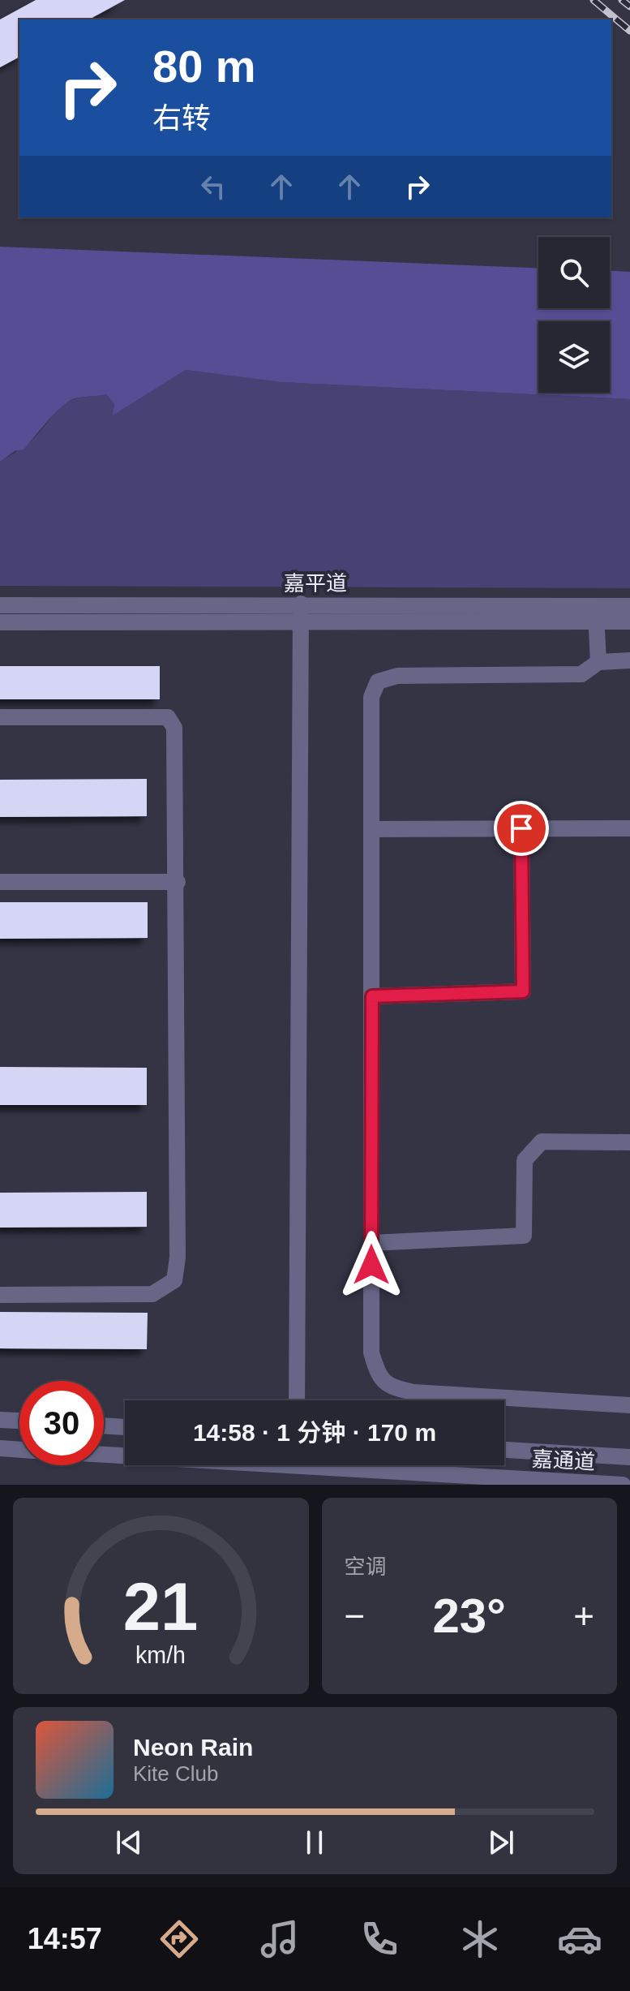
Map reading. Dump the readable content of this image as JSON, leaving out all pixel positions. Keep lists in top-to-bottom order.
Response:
{
  "streets": {
    "street": ["嘉平道", "嘉通道"]
  },
  "page": {
    "turn": ["80 m", "右转"],
    "limit": "30",
    "trip": "14:58 · 1 分钟 · 170 m",
    "tile": "空调",
    "heat": ["−", "23°", "+"],
    "song": ["Neon Rain", "Kite Club"],
    "tabs": "14:57",
    "gauge": ["21", "km/h"]
  }
}
